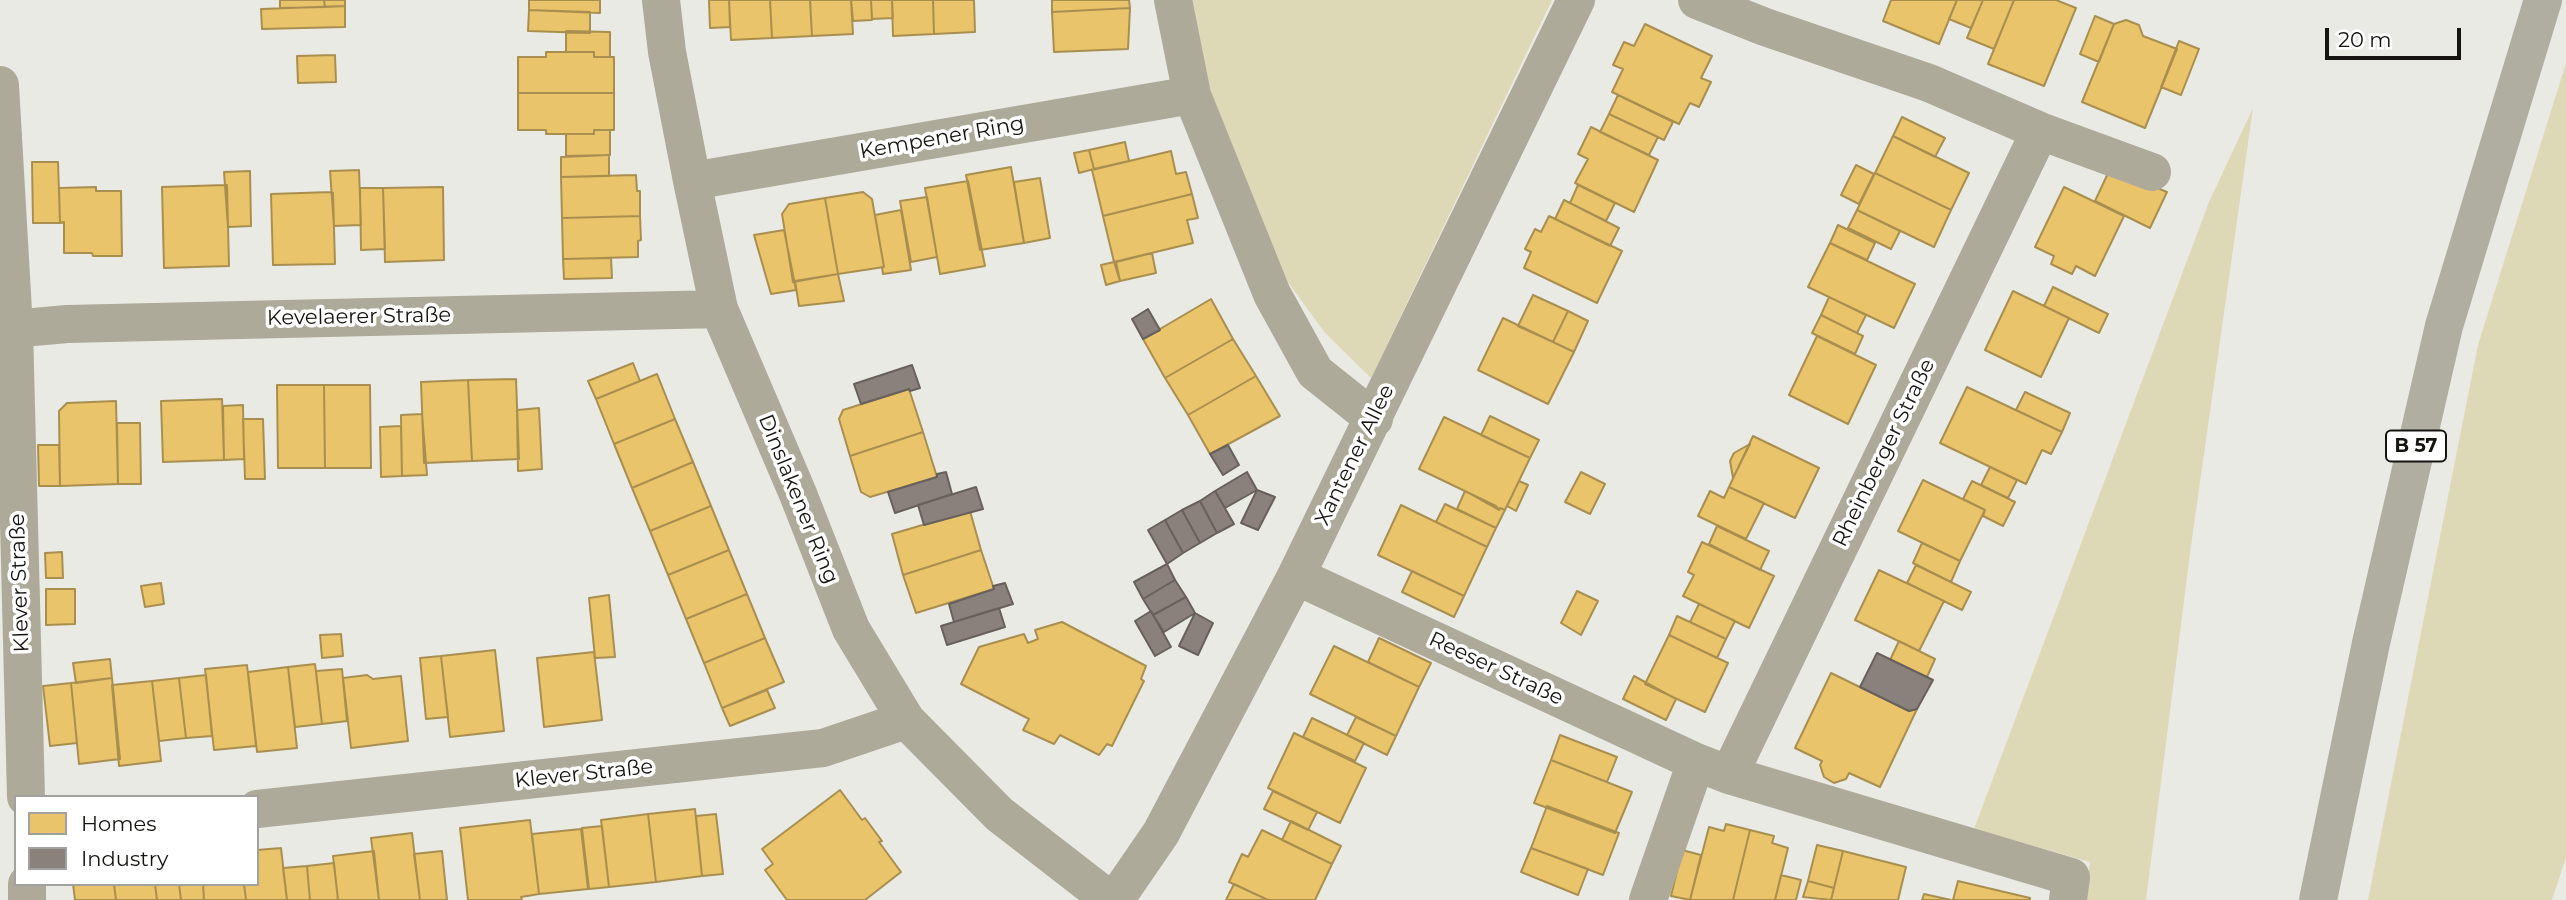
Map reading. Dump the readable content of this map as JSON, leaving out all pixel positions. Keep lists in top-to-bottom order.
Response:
{
  "streets": {
    "main road": ["B 57"],
    "street": [
      "Kempener Ring",
      "Kevelaerer Straße",
      "Rheinberger Straße",
      "Xantener Allee",
      "Dinslakener Ring",
      "Klever Straße",
      "Reeser Straße"
    ]
  },
  "crossings": [
    ["Kempener Ring", "Dinslakener Ring"],
    ["Kevelaerer Straße", "Dinslakener Ring"],
    ["Kevelaerer Straße", "Klever Straße"],
    ["Rheinberger Straße", "Reeser Straße"],
    ["Xantener Allee", "Dinslakener Ring"],
    ["Xantener Allee", "Reeser Straße"],
    ["Dinslakener Ring", "Klever Straße"]
  ],
  "legend": ["Homes", "Industry"],
  "scale_bar": "20 m"
}
